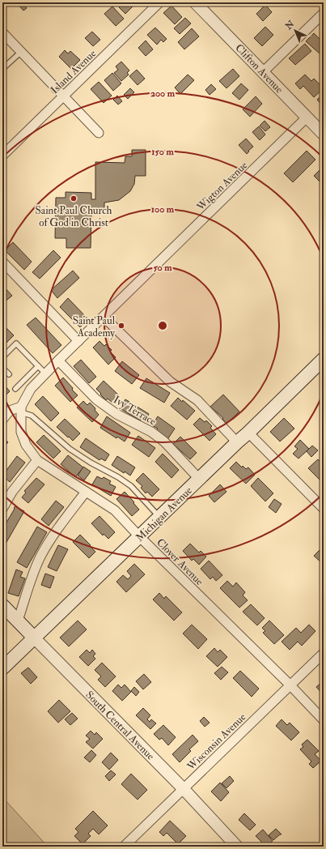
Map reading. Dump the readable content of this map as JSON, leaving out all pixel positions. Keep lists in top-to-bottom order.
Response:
{
  "streets": {
    "main road": ["Michigan Avenue", "South Central Avenue"],
    "street": [
      "Clifton Avenue",
      "Island Avenue",
      "Wigton Avenue",
      "Ivy Terrace",
      "Clover Avenue",
      "Wisconsin Avenue"
    ]
  },
  "crossings": [
    ["Clifton Avenue", "Wigton Avenue"],
    ["Wigton Avenue", "Ivy Terrace"],
    ["Wigton Avenue", "Clover Avenue"],
    ["Ivy Terrace", "Michigan Avenue"],
    ["Michigan Avenue", "Clover Avenue"],
    ["Michigan Avenue", "South Central Avenue"],
    ["Clover Avenue", "Wisconsin Avenue"],
    ["South Central Avenue", "Wisconsin Avenue"]
  ],
  "places": ["Saint Paul Church of God in Christ", "Saint Paul Academy"],
  "north": "top left",
  "rings": [
    "200 m",
    "150 m",
    "100 m",
    "50 m"
  ]
}
